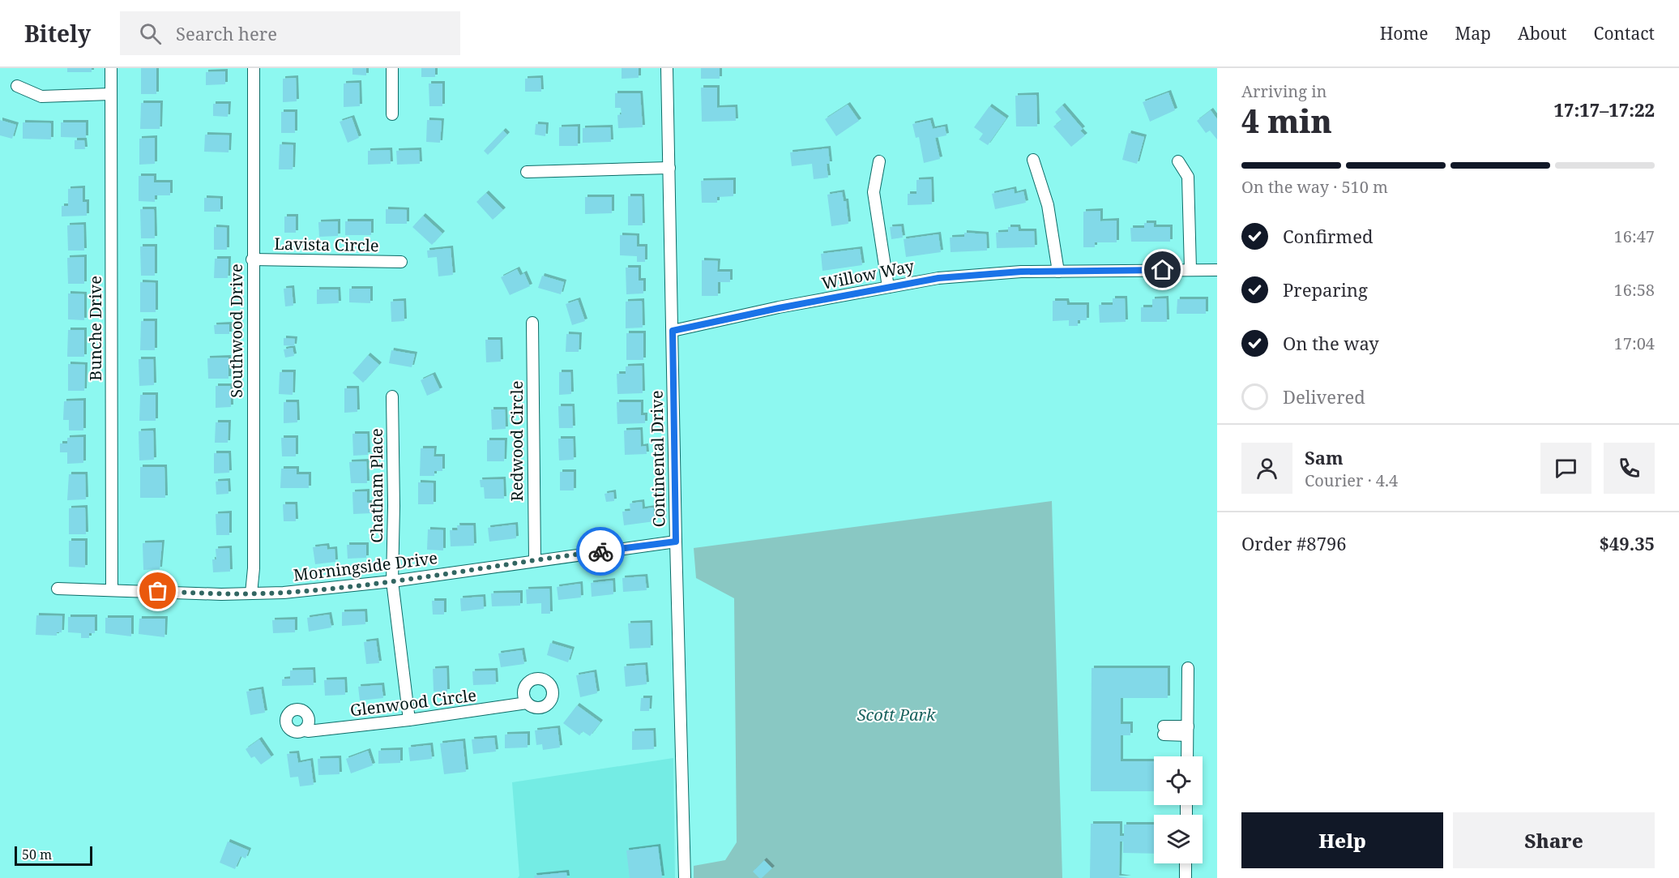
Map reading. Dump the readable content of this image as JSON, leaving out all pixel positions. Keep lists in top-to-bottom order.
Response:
{
  "streets": {
    "street": [
      "Lavista Circle",
      "Willow Way",
      "Bunche Drive",
      "Southwood Drive",
      "Redwood Circle",
      "Continental Drive",
      "Chatham Place",
      "Morningside Drive",
      "Glenwood Circle"
    ]
  },
  "crossings": [
    ["Lavista Circle", "Southwood Drive"],
    ["Willow Way", "Continental Drive"],
    ["Bunche Drive", "Morningside Drive"],
    ["Southwood Drive", "Morningside Drive"],
    ["Redwood Circle", "Morningside Drive"],
    ["Continental Drive", "Morningside Drive"],
    ["Chatham Place", "Morningside Drive"],
    ["Chatham Place", "Glenwood Circle"]
  ],
  "parks": ["Scott Park"],
  "scale_bar": "50 m",
  "page": {
    "header": "Bitely",
    "search": "Search here",
    "nav": [
      "Home",
      "Map",
      "About",
      "Contact"
    ],
    "heading": ["4 min", "Arriving in", "17:17–17:22"],
    "panel": [
      "Sam",
      "Courier · 4.4",
      "Order #8796",
      "$49.35"
    ],
    "bar": "On the way · 510 m",
    "list": [
      ["Confirmed", "16:47"],
      ["Preparing", "16:58"],
      ["On the way", "17:04"],
      "Delivered"
    ],
    "buttons": ["Help", "Share"],
    "scale": "50 m"
  }
}
